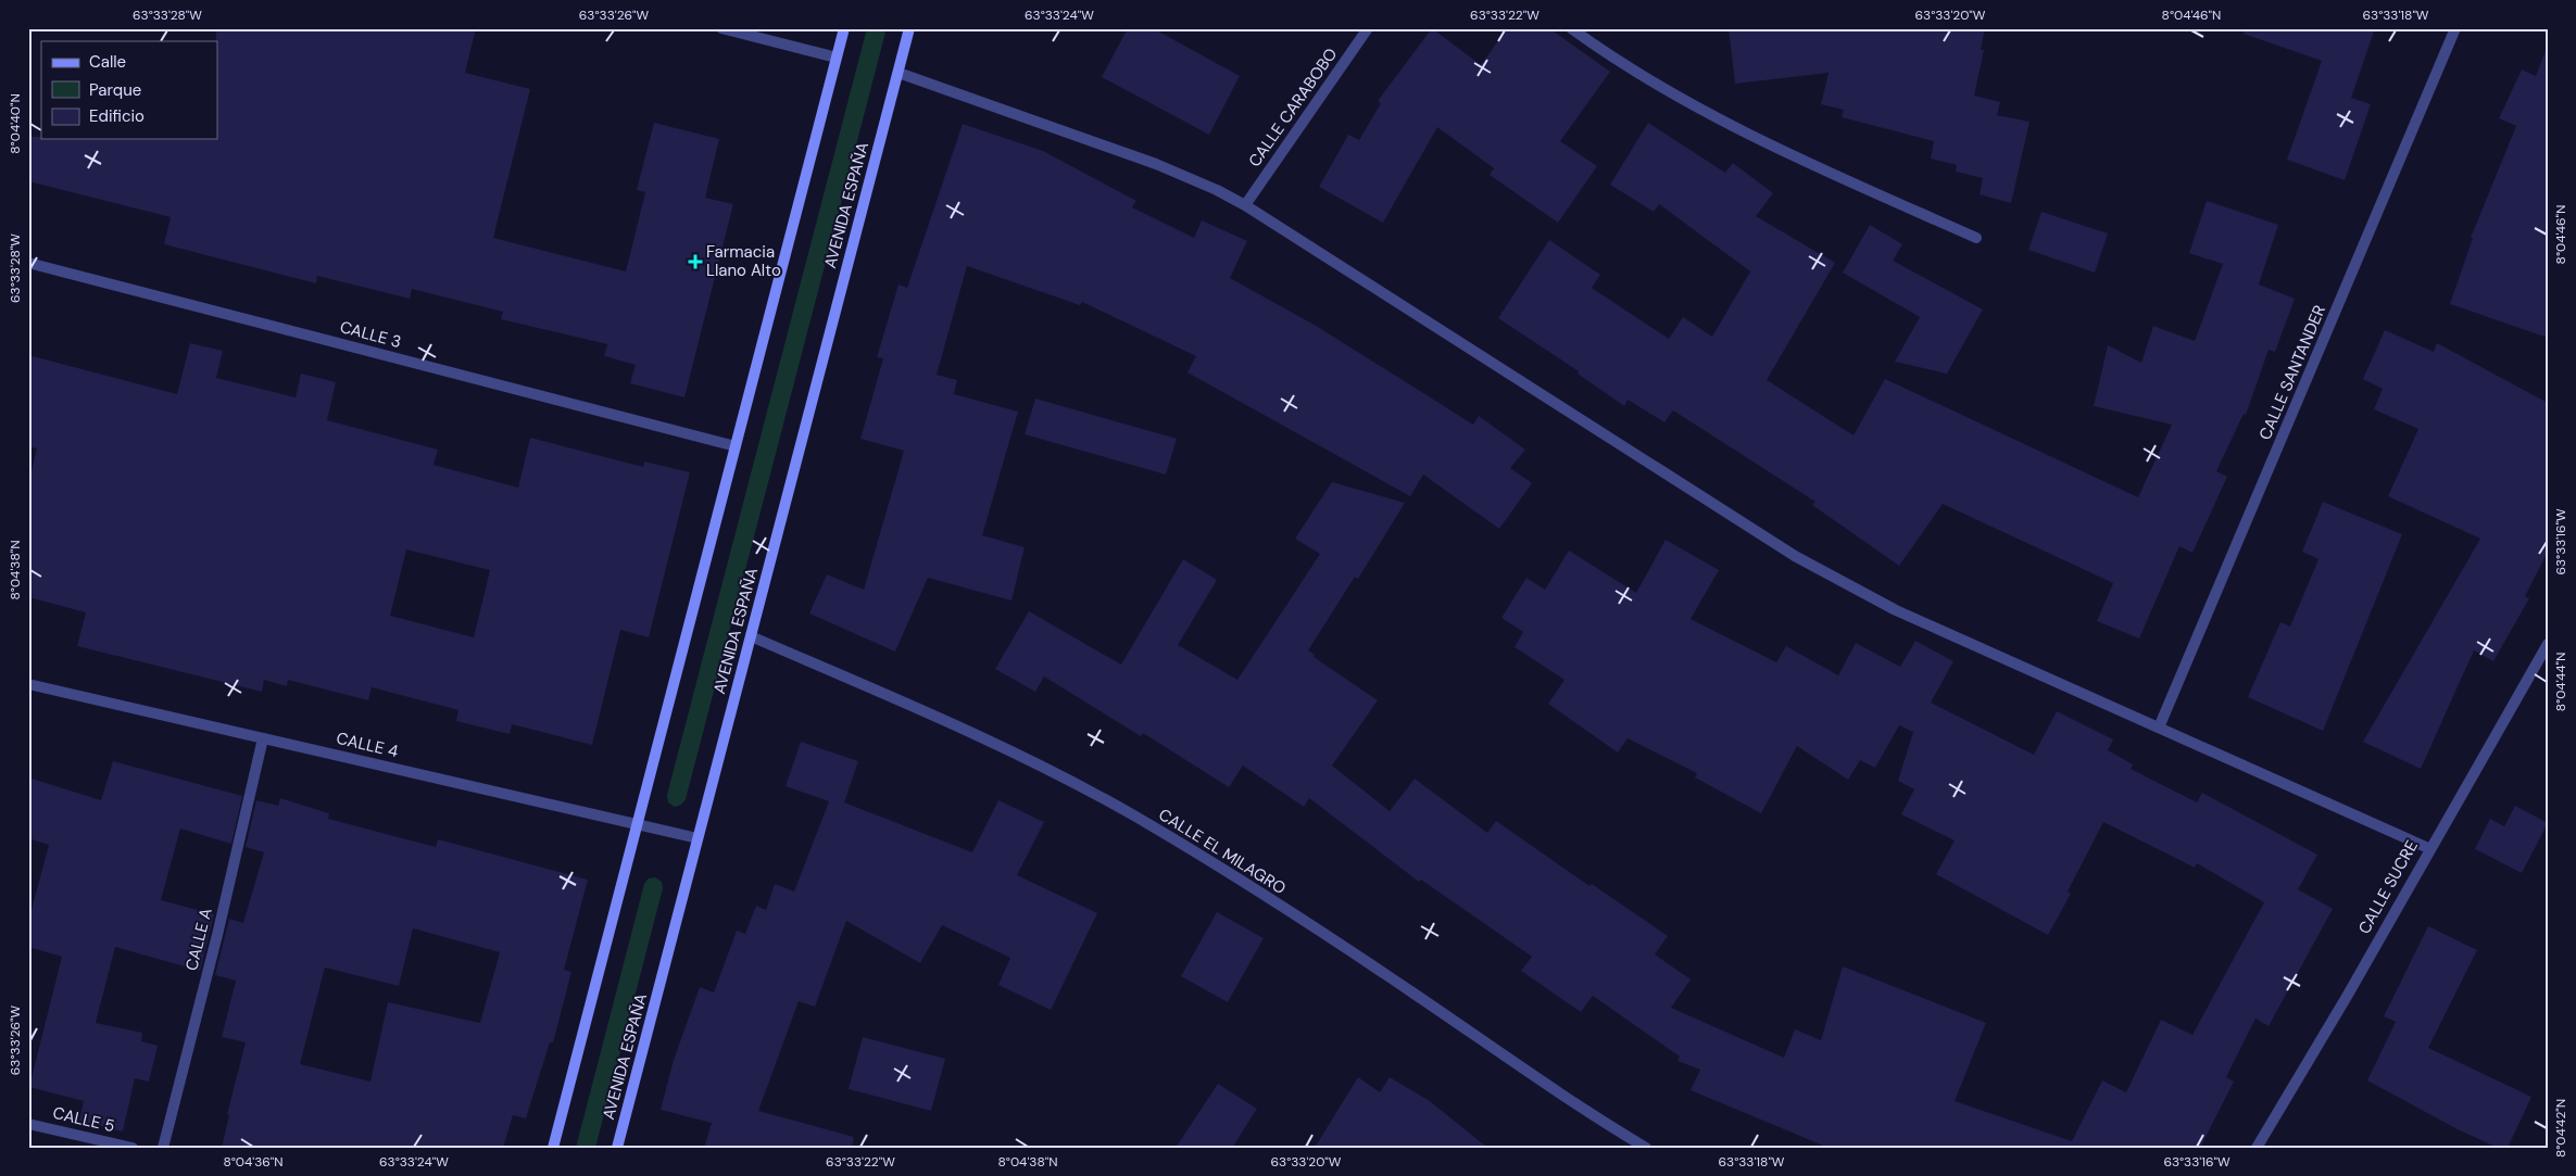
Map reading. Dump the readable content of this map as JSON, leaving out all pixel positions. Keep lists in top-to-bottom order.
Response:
{
  "streets": {
    "main road": ["AVENIDA ESPAÑA"],
    "street": [
      "CALLE CARABOBO",
      "CALLE 3",
      "CALLE SANTANDER",
      "CALLE 4",
      "CALLE EL MILAGRO",
      "CALLE SUCRE",
      "CALLE A",
      "CALLE 5"
    ]
  },
  "crossings": [
    ["AVENIDA ESPAÑA", "CALLE 4"],
    ["AVENIDA ESPAÑA", "CALLE EL MILAGRO"],
    ["CALLE 4", "CALLE A"]
  ],
  "places": {
    "health": ["Farmacia Llano Alto"]
  },
  "legend": ["Calle", "Parque", "Edificio"],
  "coordinates": [
    "63°33'28\"W",
    "63°33'26\"W",
    "63°33'24\"W",
    "63°33'22\"W",
    "63°33'20\"W",
    "8°04'46\"N",
    "63°33'18\"W",
    "8°04'40\"N",
    "63°33'16\"W",
    "8°04'38\"N",
    "8°04'44\"N",
    "8°04'42\"N",
    "8°04'36\"N"
  ]
}
